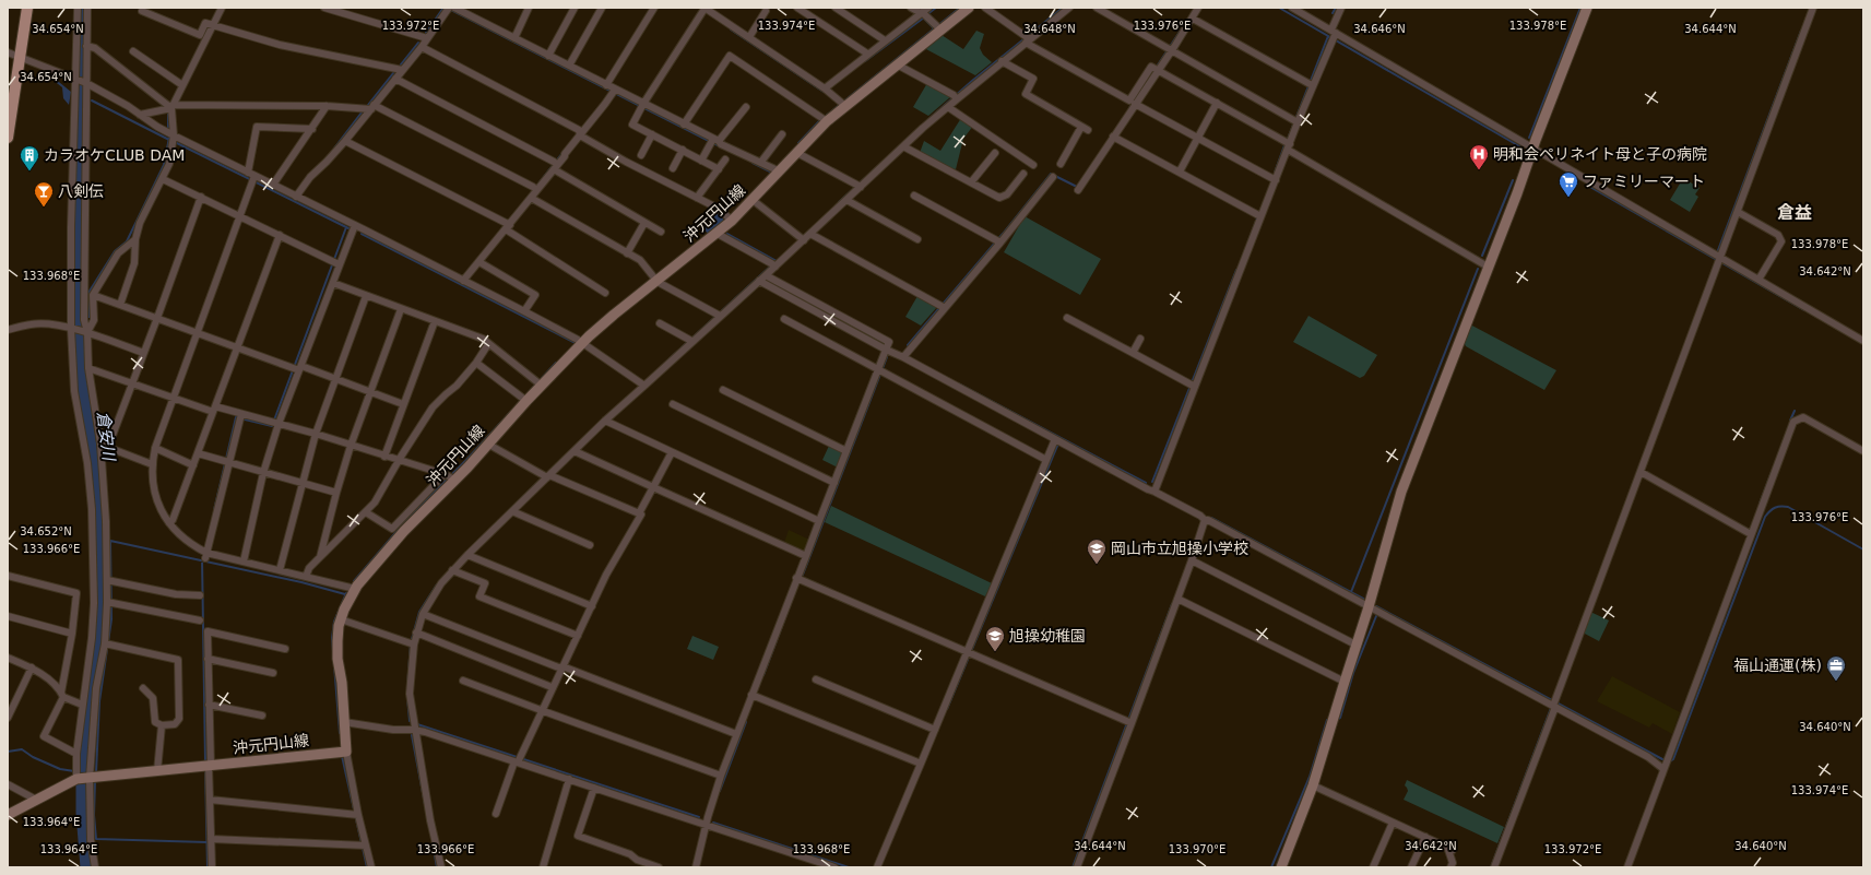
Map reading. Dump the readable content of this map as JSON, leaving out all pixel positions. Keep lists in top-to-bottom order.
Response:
{
  "streets": {
    "main road": ["沖元円山線"]
  },
  "districts": ["倉益"],
  "water": ["倉安川"],
  "places": {
    "hospital": ["明和会ペリネイト母と子の病院"],
    "building": ["カラオケCLUB DAM"],
    "supermarket": ["ファミリーマート"],
    "bar": ["八剣伝"],
    "school or university": ["岡山市立旭操小学校", "旭操幼稚園"],
    "office": ["福山通運(株)"]
  },
  "coordinates": [
    "133.972°E",
    "133.974°E",
    "133.976°E",
    "133.978°E",
    "34.654°N",
    "34.648°N",
    "34.646°N",
    "34.644°N",
    "34.642°N",
    "133.968°E",
    "34.652°N",
    "133.966°E",
    "34.640°N",
    "133.964°E",
    "133.970°E"
  ]
}
